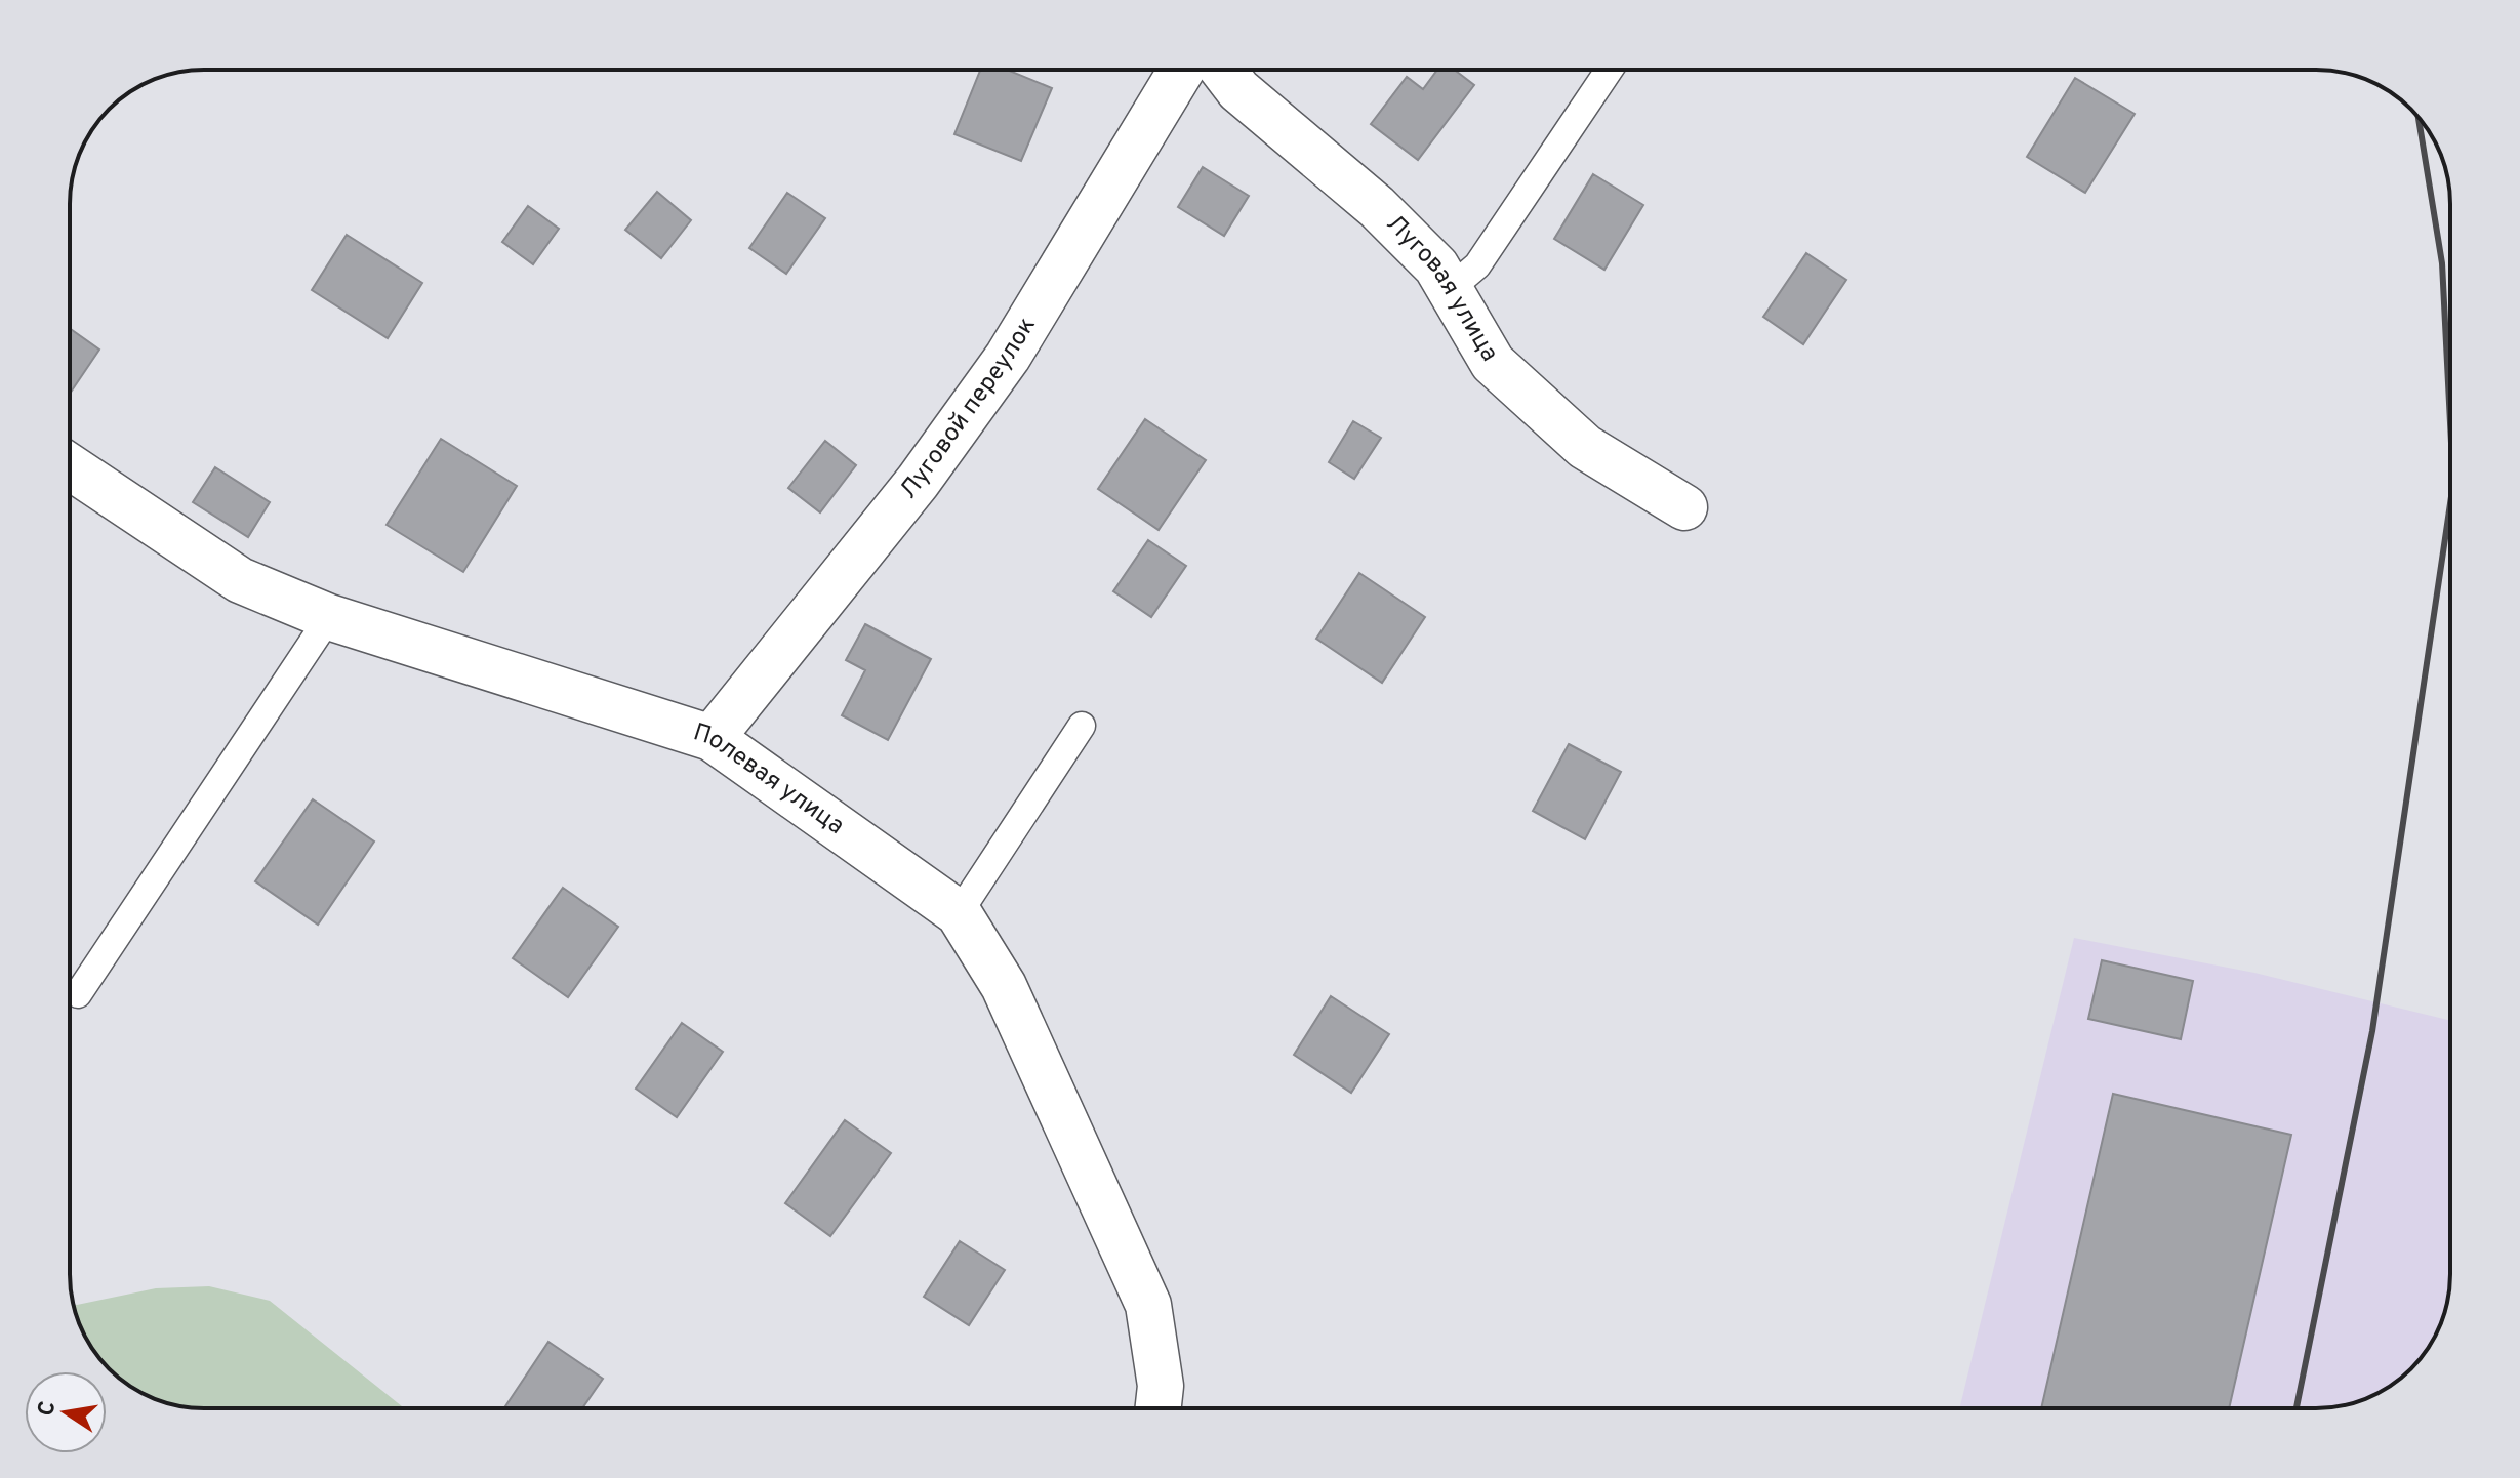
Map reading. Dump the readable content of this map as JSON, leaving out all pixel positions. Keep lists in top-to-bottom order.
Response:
{
  "streets": {
    "street": ["Луговая улица", "Луговой переулок", "Полевая улица"]
  },
  "crossings": [
    ["Луговой переулок", "Полевая улица"]
  ],
  "north": "left"
}
